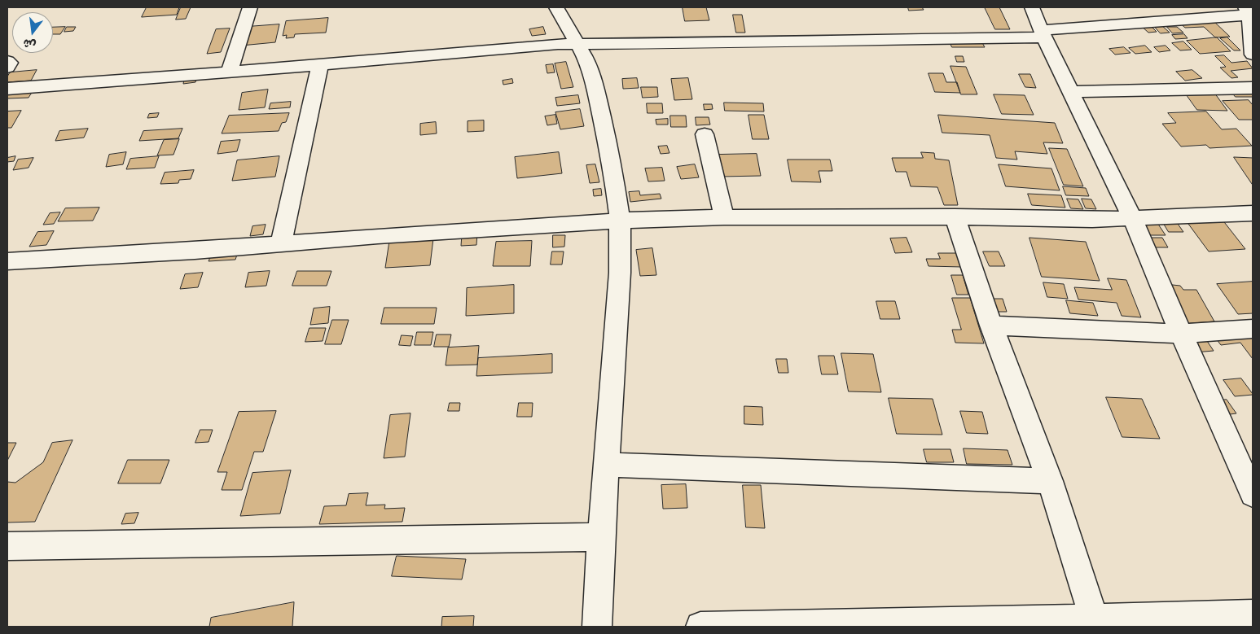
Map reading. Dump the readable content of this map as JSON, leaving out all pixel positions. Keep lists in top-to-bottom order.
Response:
{
  "north": "bottom"
}
